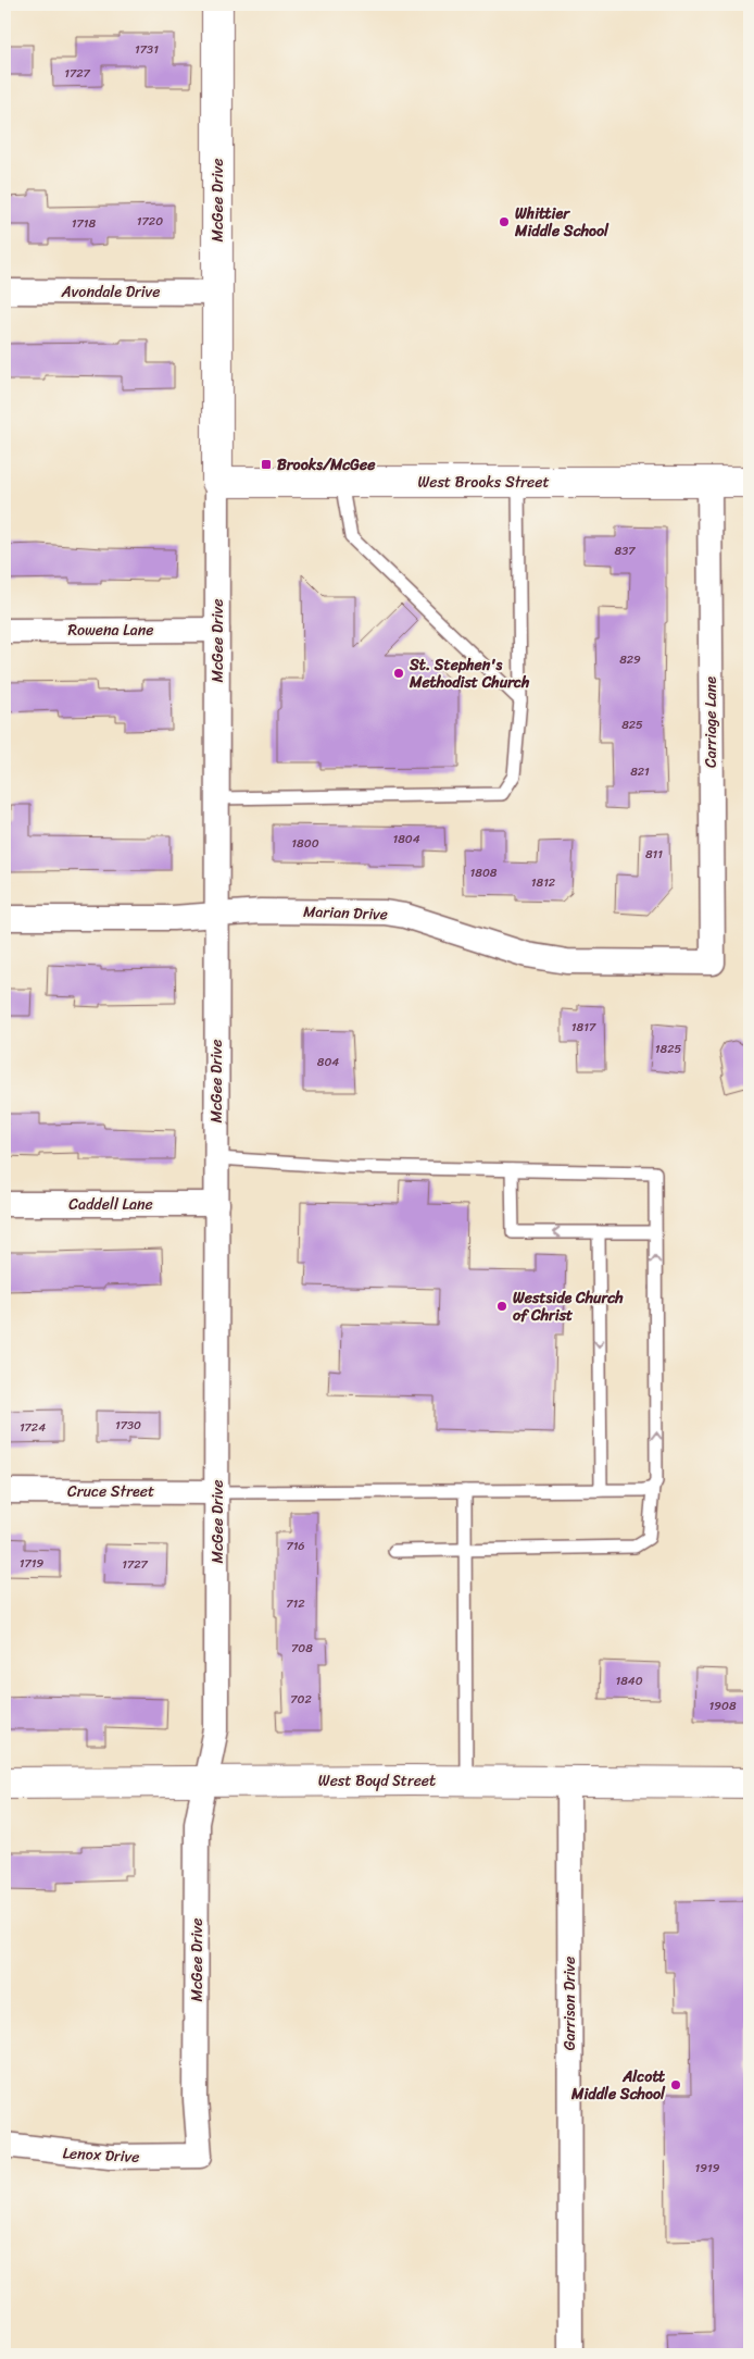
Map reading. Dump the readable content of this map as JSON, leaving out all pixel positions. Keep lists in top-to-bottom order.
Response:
{
  "streets": {
    "street": [
      "McGee Drive",
      "Avondale Drive",
      "West Brooks Street",
      "Rowena Lane",
      "Carriage Lane",
      "Marian Drive",
      "Caddell Lane",
      "Cruce Street",
      "West Boyd Street",
      "Garrison Drive",
      "Lenox Drive"
    ]
  },
  "crossings": [
    ["McGee Drive", "Avondale Drive"],
    ["McGee Drive", "West Brooks Street"],
    ["McGee Drive", "Rowena Lane"],
    ["McGee Drive", "Marian Drive"],
    ["McGee Drive", "Caddell Lane"],
    ["McGee Drive", "Cruce Street"],
    ["McGee Drive", "West Boyd Street"],
    ["McGee Drive", "Lenox Drive"],
    ["West Brooks Street", "Carriage Lane"],
    ["Carriage Lane", "Marian Drive"],
    ["West Boyd Street", "Garrison Drive"]
  ],
  "places": {
    "other": [
      "Whittier Middle School",
      "St. Stephen's Methodist Church",
      "Westside Church of Christ",
      "Alcott Middle School"
    ],
    "transit": ["Brooks/McGee"]
  },
  "house_numbers": [
    "1731",
    "1727",
    "1720",
    "1718",
    "837",
    "829",
    "825",
    "821",
    "1804",
    "1800",
    "811",
    "1808",
    "1812",
    "1817",
    "1825",
    "804",
    "1730",
    "1724",
    "716",
    "1719",
    "1727",
    "712",
    "708",
    "1840",
    "702",
    "1908",
    "1919"
  ]
}
